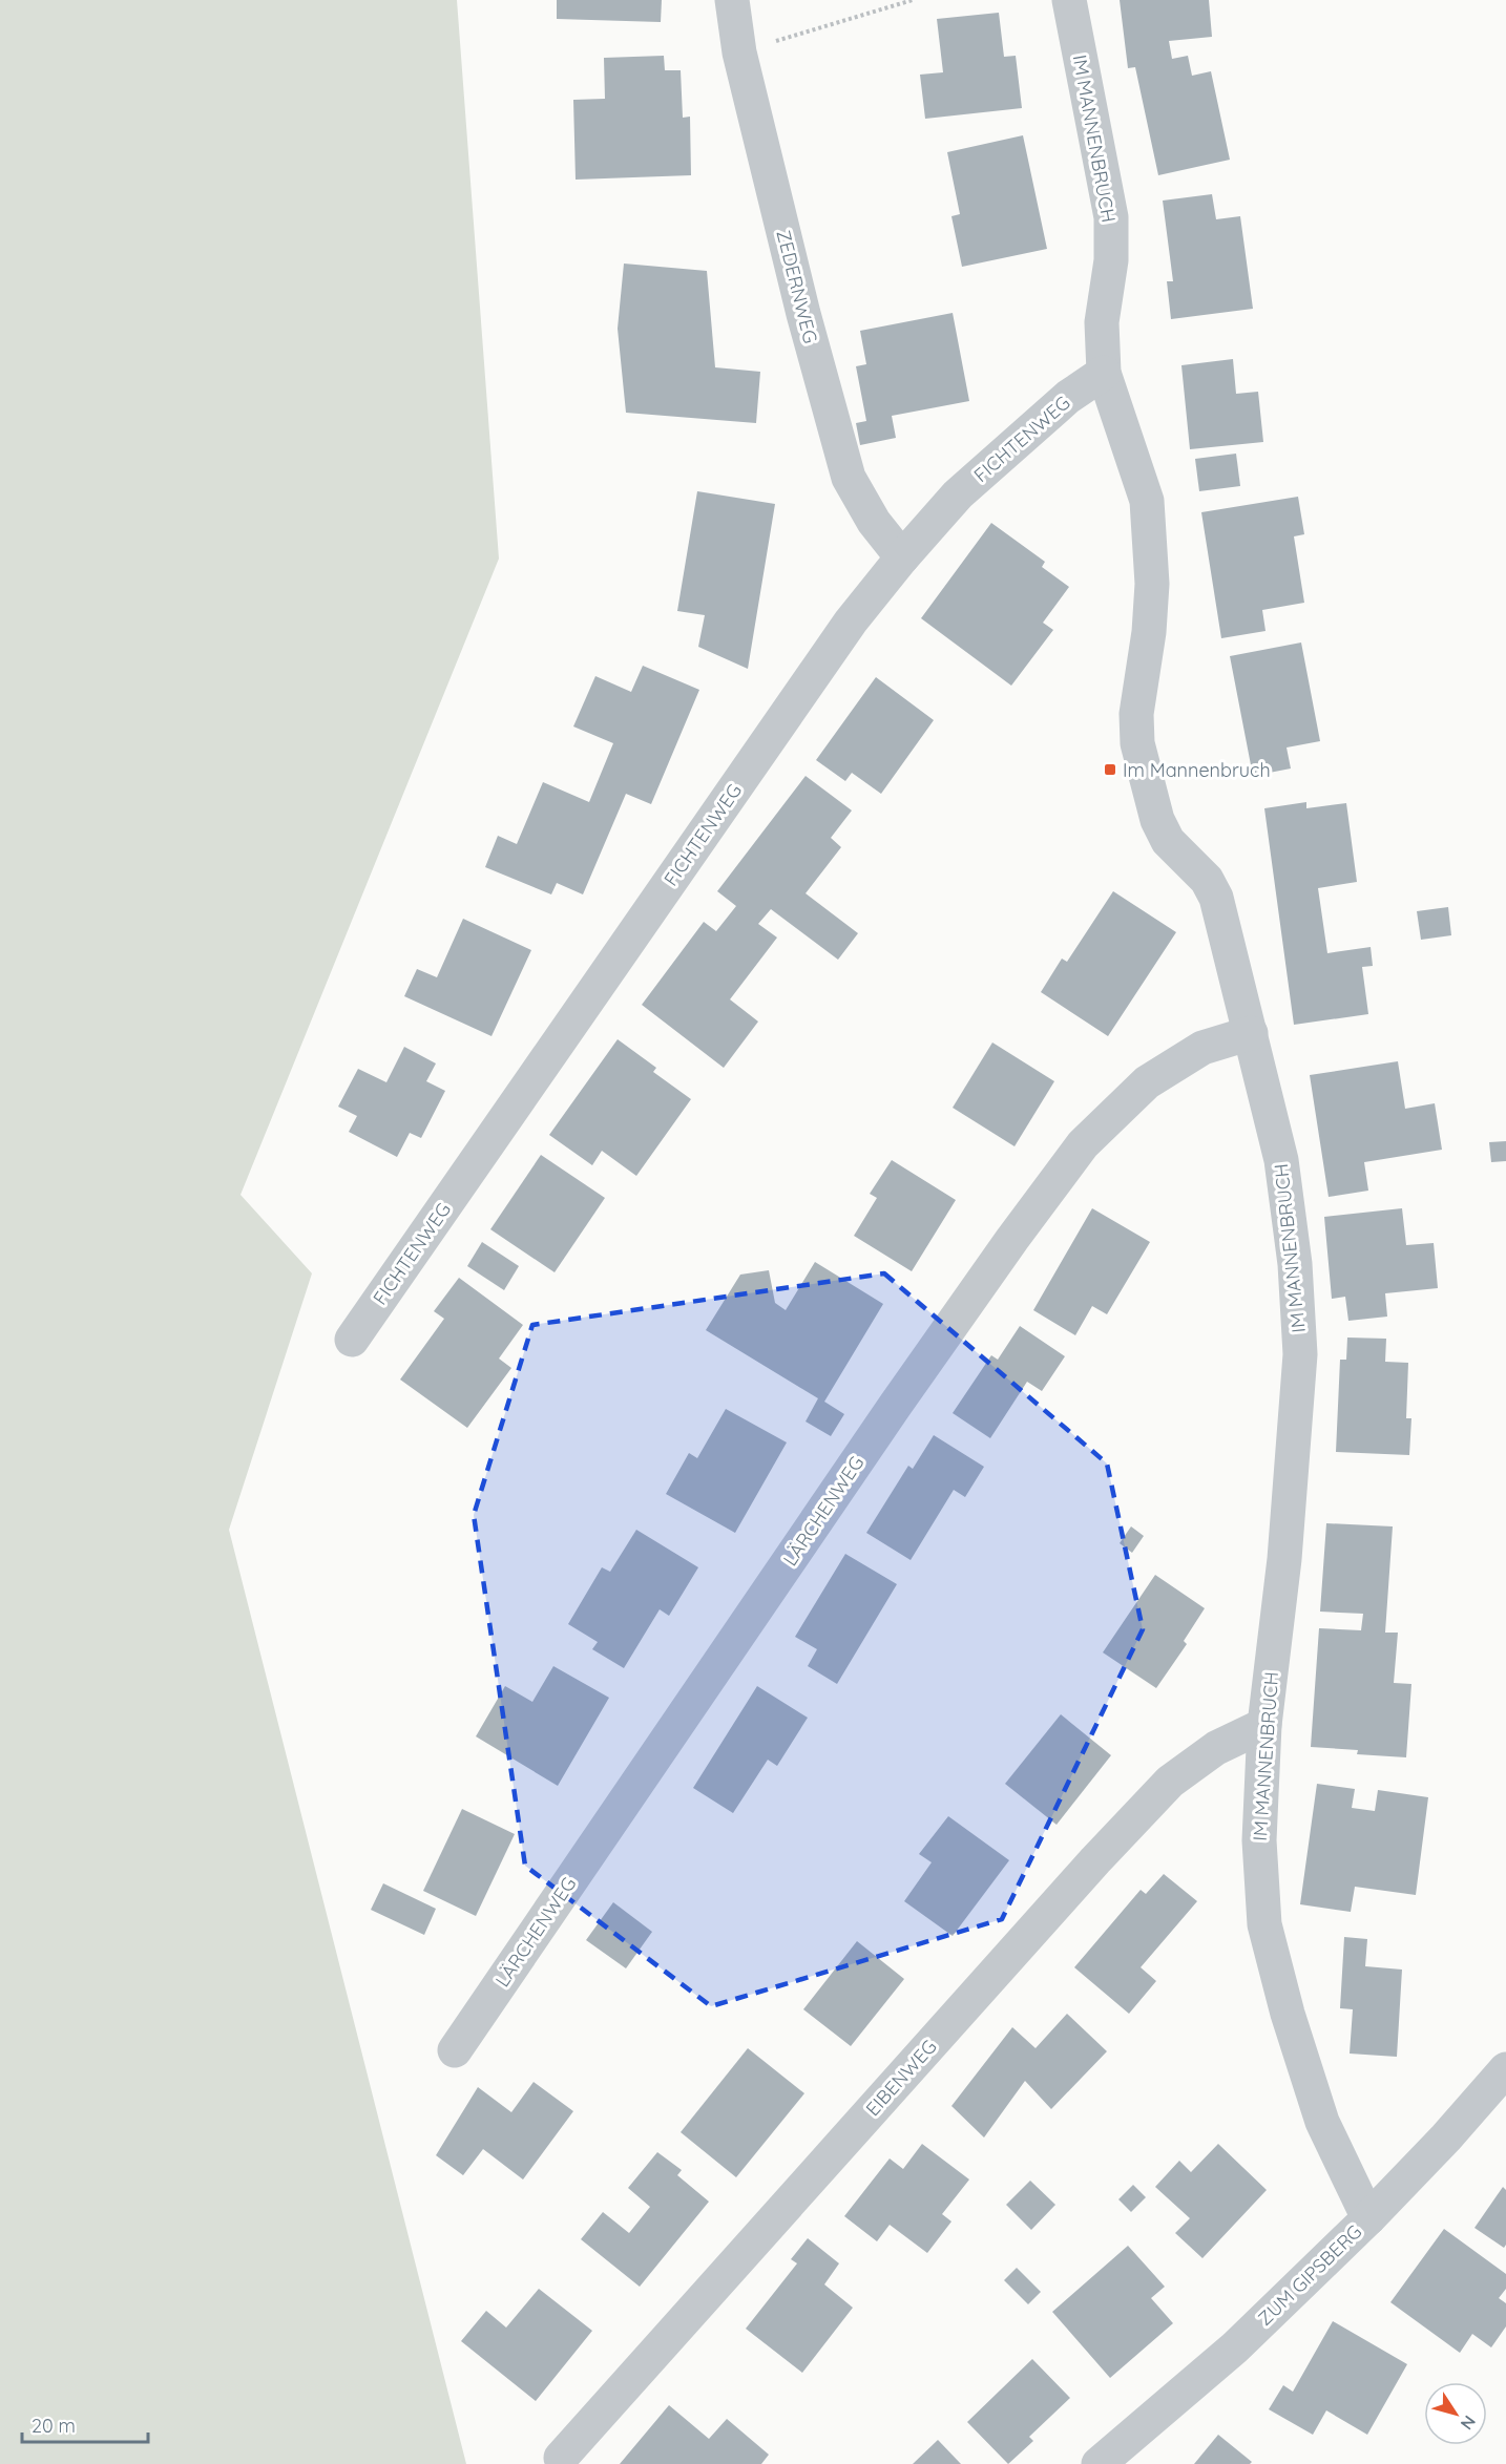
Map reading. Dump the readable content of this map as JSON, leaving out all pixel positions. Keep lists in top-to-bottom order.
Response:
{
  "streets": {
    "street": [
      "IM MANNENBRUCH",
      "ZEDERNWEG",
      "FICHTENWEG",
      "LÄRCHENWEG",
      "EIBENWEG",
      "ZUM GIPSBERG"
    ]
  },
  "crossings": [
    ["IM MANNENBRUCH", "FICHTENWEG"],
    ["IM MANNENBRUCH", "LÄRCHENWEG"],
    ["IM MANNENBRUCH", "EIBENWEG"],
    ["IM MANNENBRUCH", "ZUM GIPSBERG"],
    ["ZEDERNWEG", "FICHTENWEG"]
  ],
  "places": {
    "transit": ["Im Mannenbruch"]
  },
  "scale_bar": "20 m",
  "north": "bottom right"
}
